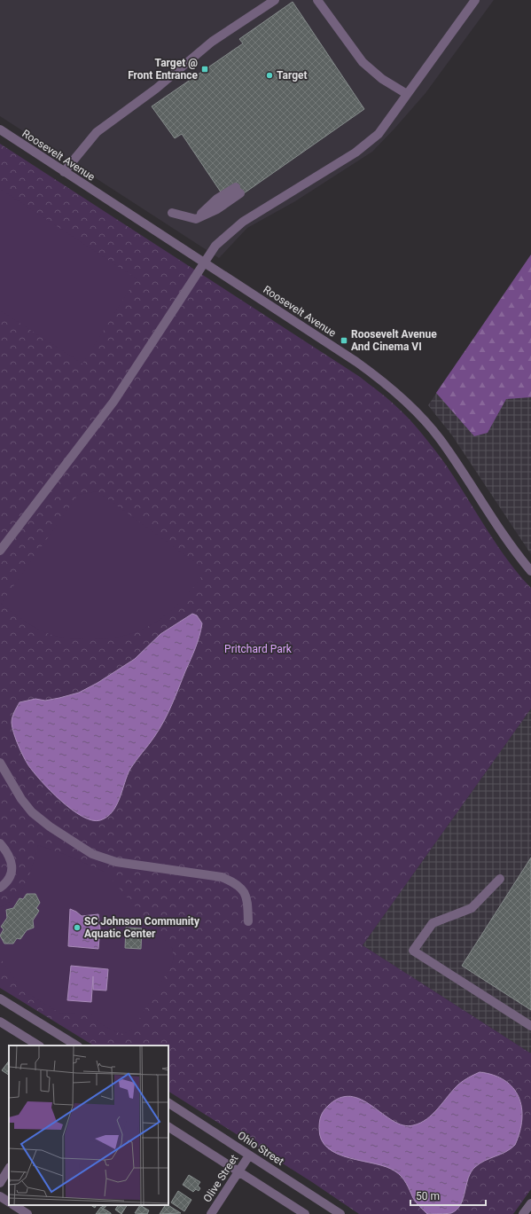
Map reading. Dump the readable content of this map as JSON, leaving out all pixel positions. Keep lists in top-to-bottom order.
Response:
{
  "streets": {
    "street": ["Roosevelt Avenue", "Ohio Street", "Olive Street"]
  },
  "crossings": [
    ["Ohio Street", "Olive Street"]
  ],
  "parks": ["Pritchard Park"],
  "places": {
    "transit": ["Target @ Front Entrance", "Roosevelt Avenue And Cinema VI"],
    "other": ["Target", "SC Johnson Community Aquatic Center"]
  },
  "scale_bar": "50 m"
}
